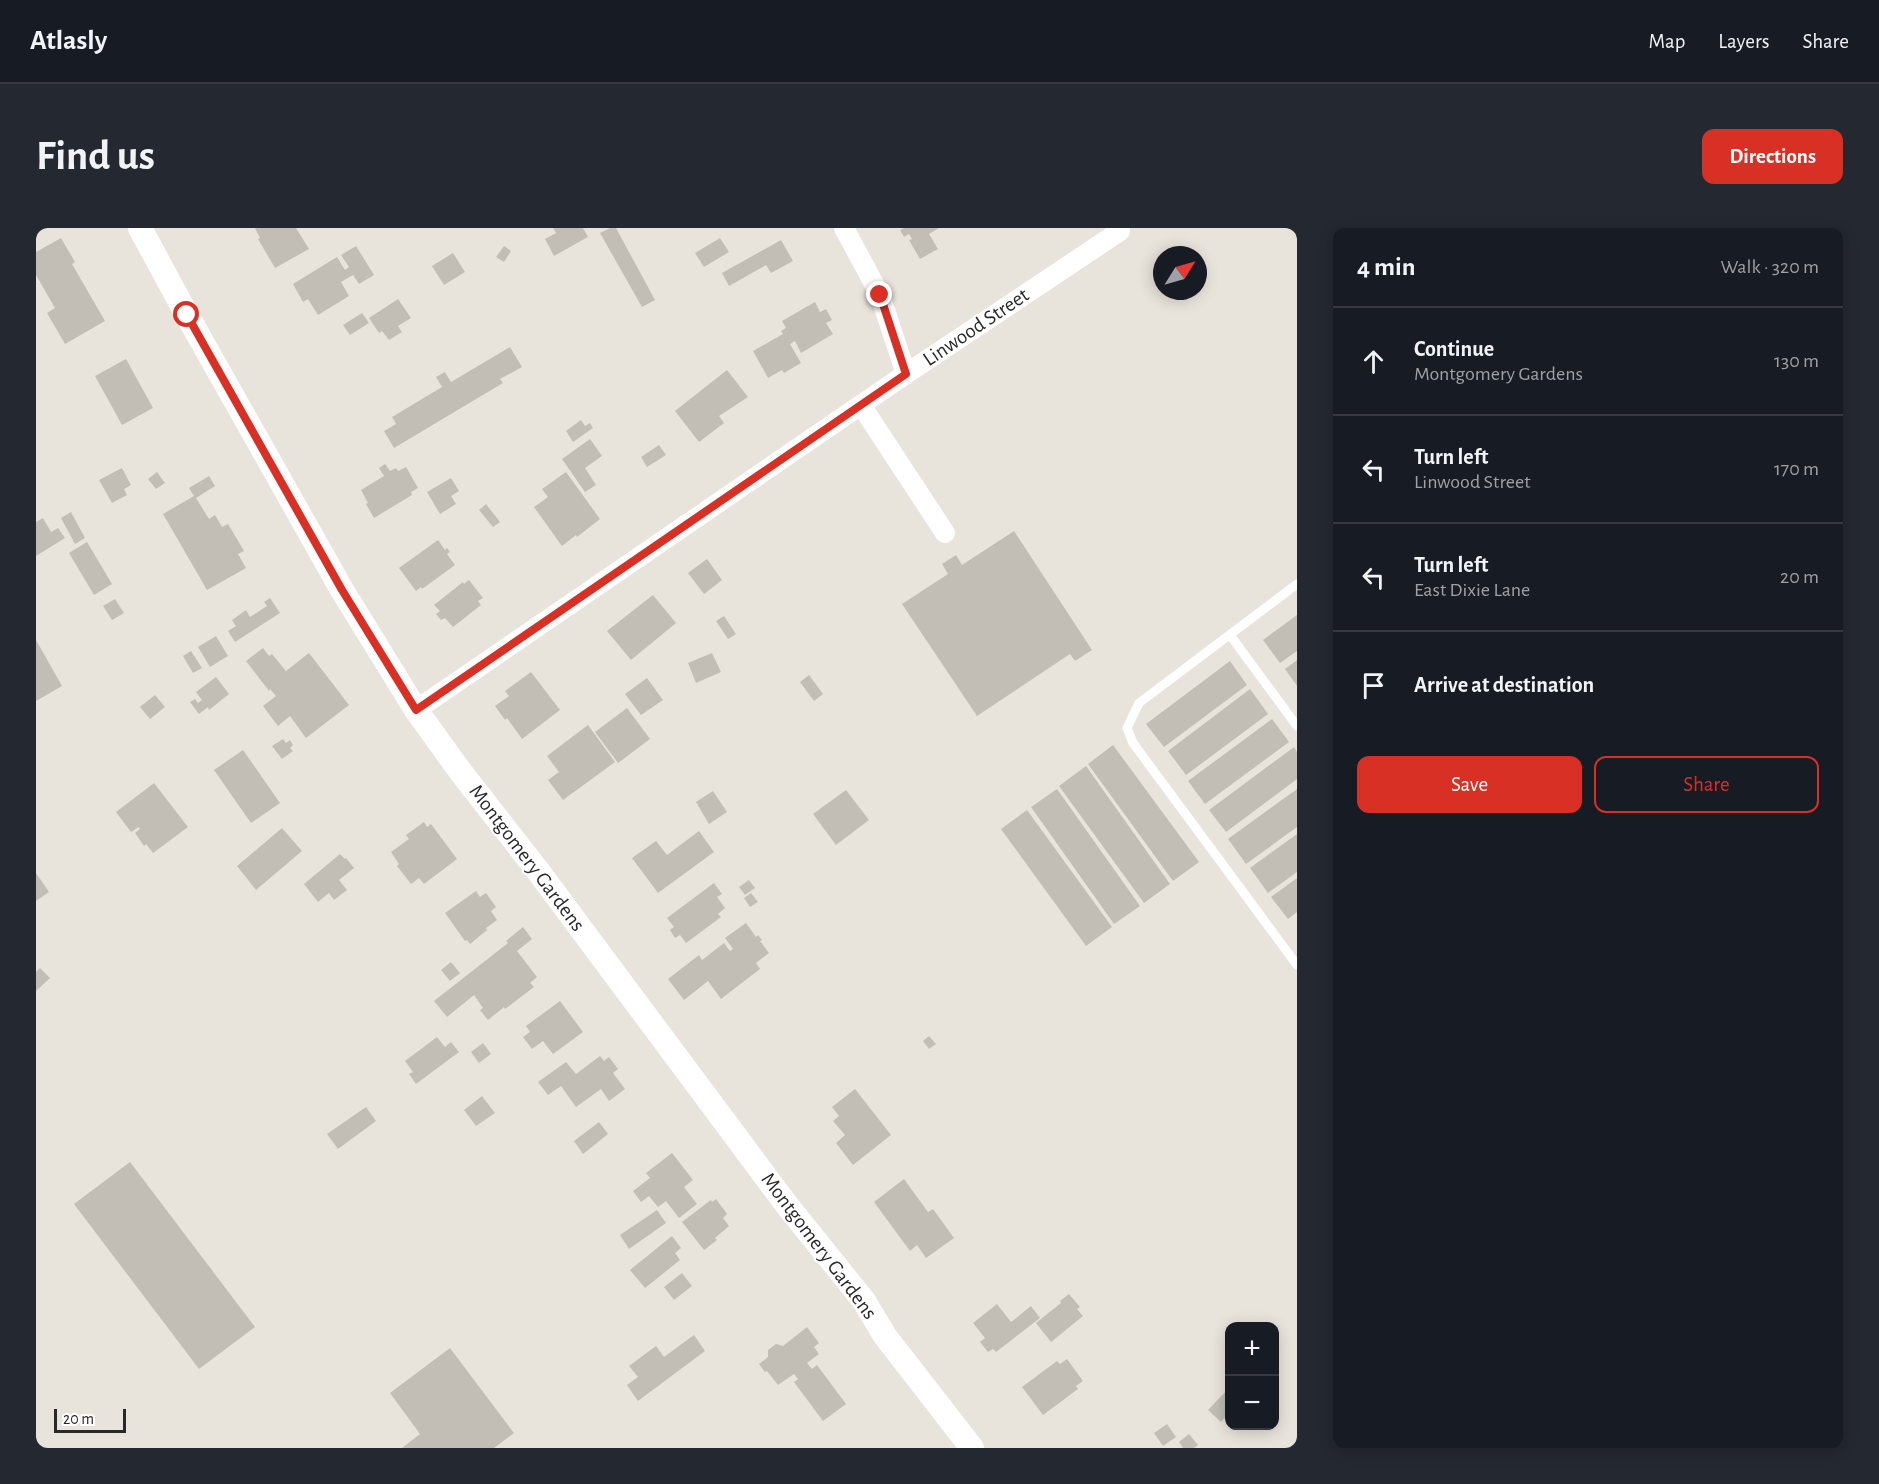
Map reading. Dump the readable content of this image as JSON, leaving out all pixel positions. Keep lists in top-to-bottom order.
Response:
{
  "streets": {
    "street": ["Linwood Street", "Montgomery Gardens"]
  },
  "crossings": [
    ["Linwood Street", "Montgomery Gardens"]
  ],
  "scale_bar": "20 m",
  "north": "top right",
  "page": {
    "header": "Atlasly",
    "nav": ["Map", "Layers", "Share"],
    "buttons": [
      "Directions",
      ["Save", "Share"]
    ],
    "title": "Find us",
    "heading": ["4 min", "Walk · 320 m"],
    "list": [
      ["Continue", "Montgomery Gardens", "130 m"],
      ["Turn left", "Linwood Street", "170 m"],
      ["Turn left", "East Dixie Lane", "20 m"],
      "Arrive at destination"
    ],
    "map_buttons": ["+", "−"],
    "scale": "20 m"
  }
}
